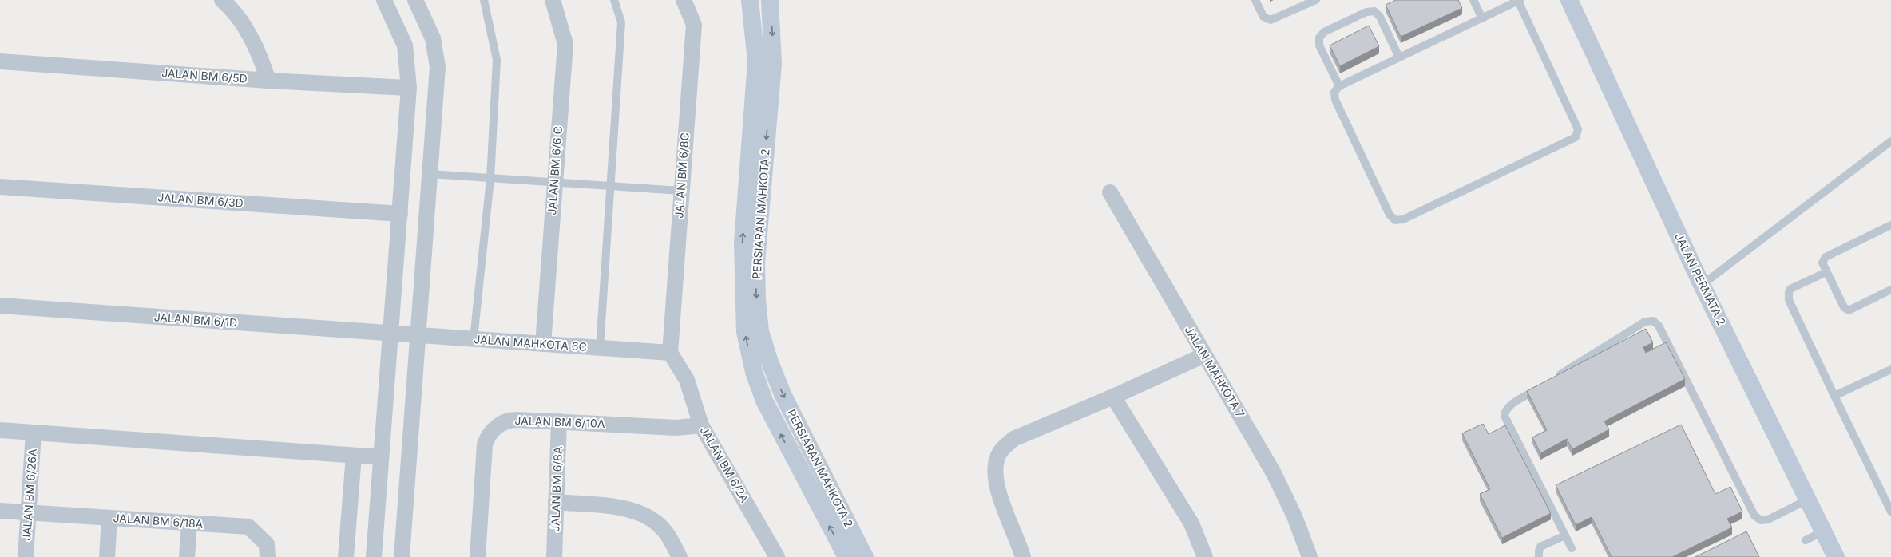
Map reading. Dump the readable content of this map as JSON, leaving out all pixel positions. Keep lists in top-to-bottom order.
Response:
{
  "streets": {
    "main road": ["PERSIARAN MAHKOTA 2", "JALAN PERMATA 2"],
    "street": [
      "JALAN BM 6/5D",
      "JALAN BM 6/6 C",
      "JALAN BM 6/8C",
      "JALAN BM 6/3D",
      "JALAN BM 6/1D",
      "JALAN MAHKOTA 6C",
      "JALAN MAHKOTA 7",
      "JALAN BM 6/10A",
      "JALAN BM 6/2A",
      "JALAN BM 6/8A",
      "JALAN BM 6/26A",
      "JALAN BM 6/18A"
    ]
  },
  "crossings": [
    ["JALAN BM 6/6 C", "JALAN MAHKOTA 6C"],
    ["JALAN BM 6/8C", "JALAN MAHKOTA 6C"],
    ["JALAN BM 6/8C", "JALAN BM 6/2A"],
    ["JALAN BM 6/1D", "JALAN MAHKOTA 6C"],
    ["JALAN MAHKOTA 6C", "JALAN BM 6/2A"],
    ["JALAN BM 6/10A", "JALAN BM 6/2A"],
    ["JALAN BM 6/10A", "JALAN BM 6/8A"],
    ["JALAN BM 6/26A", "JALAN BM 6/18A"]
  ]
}
